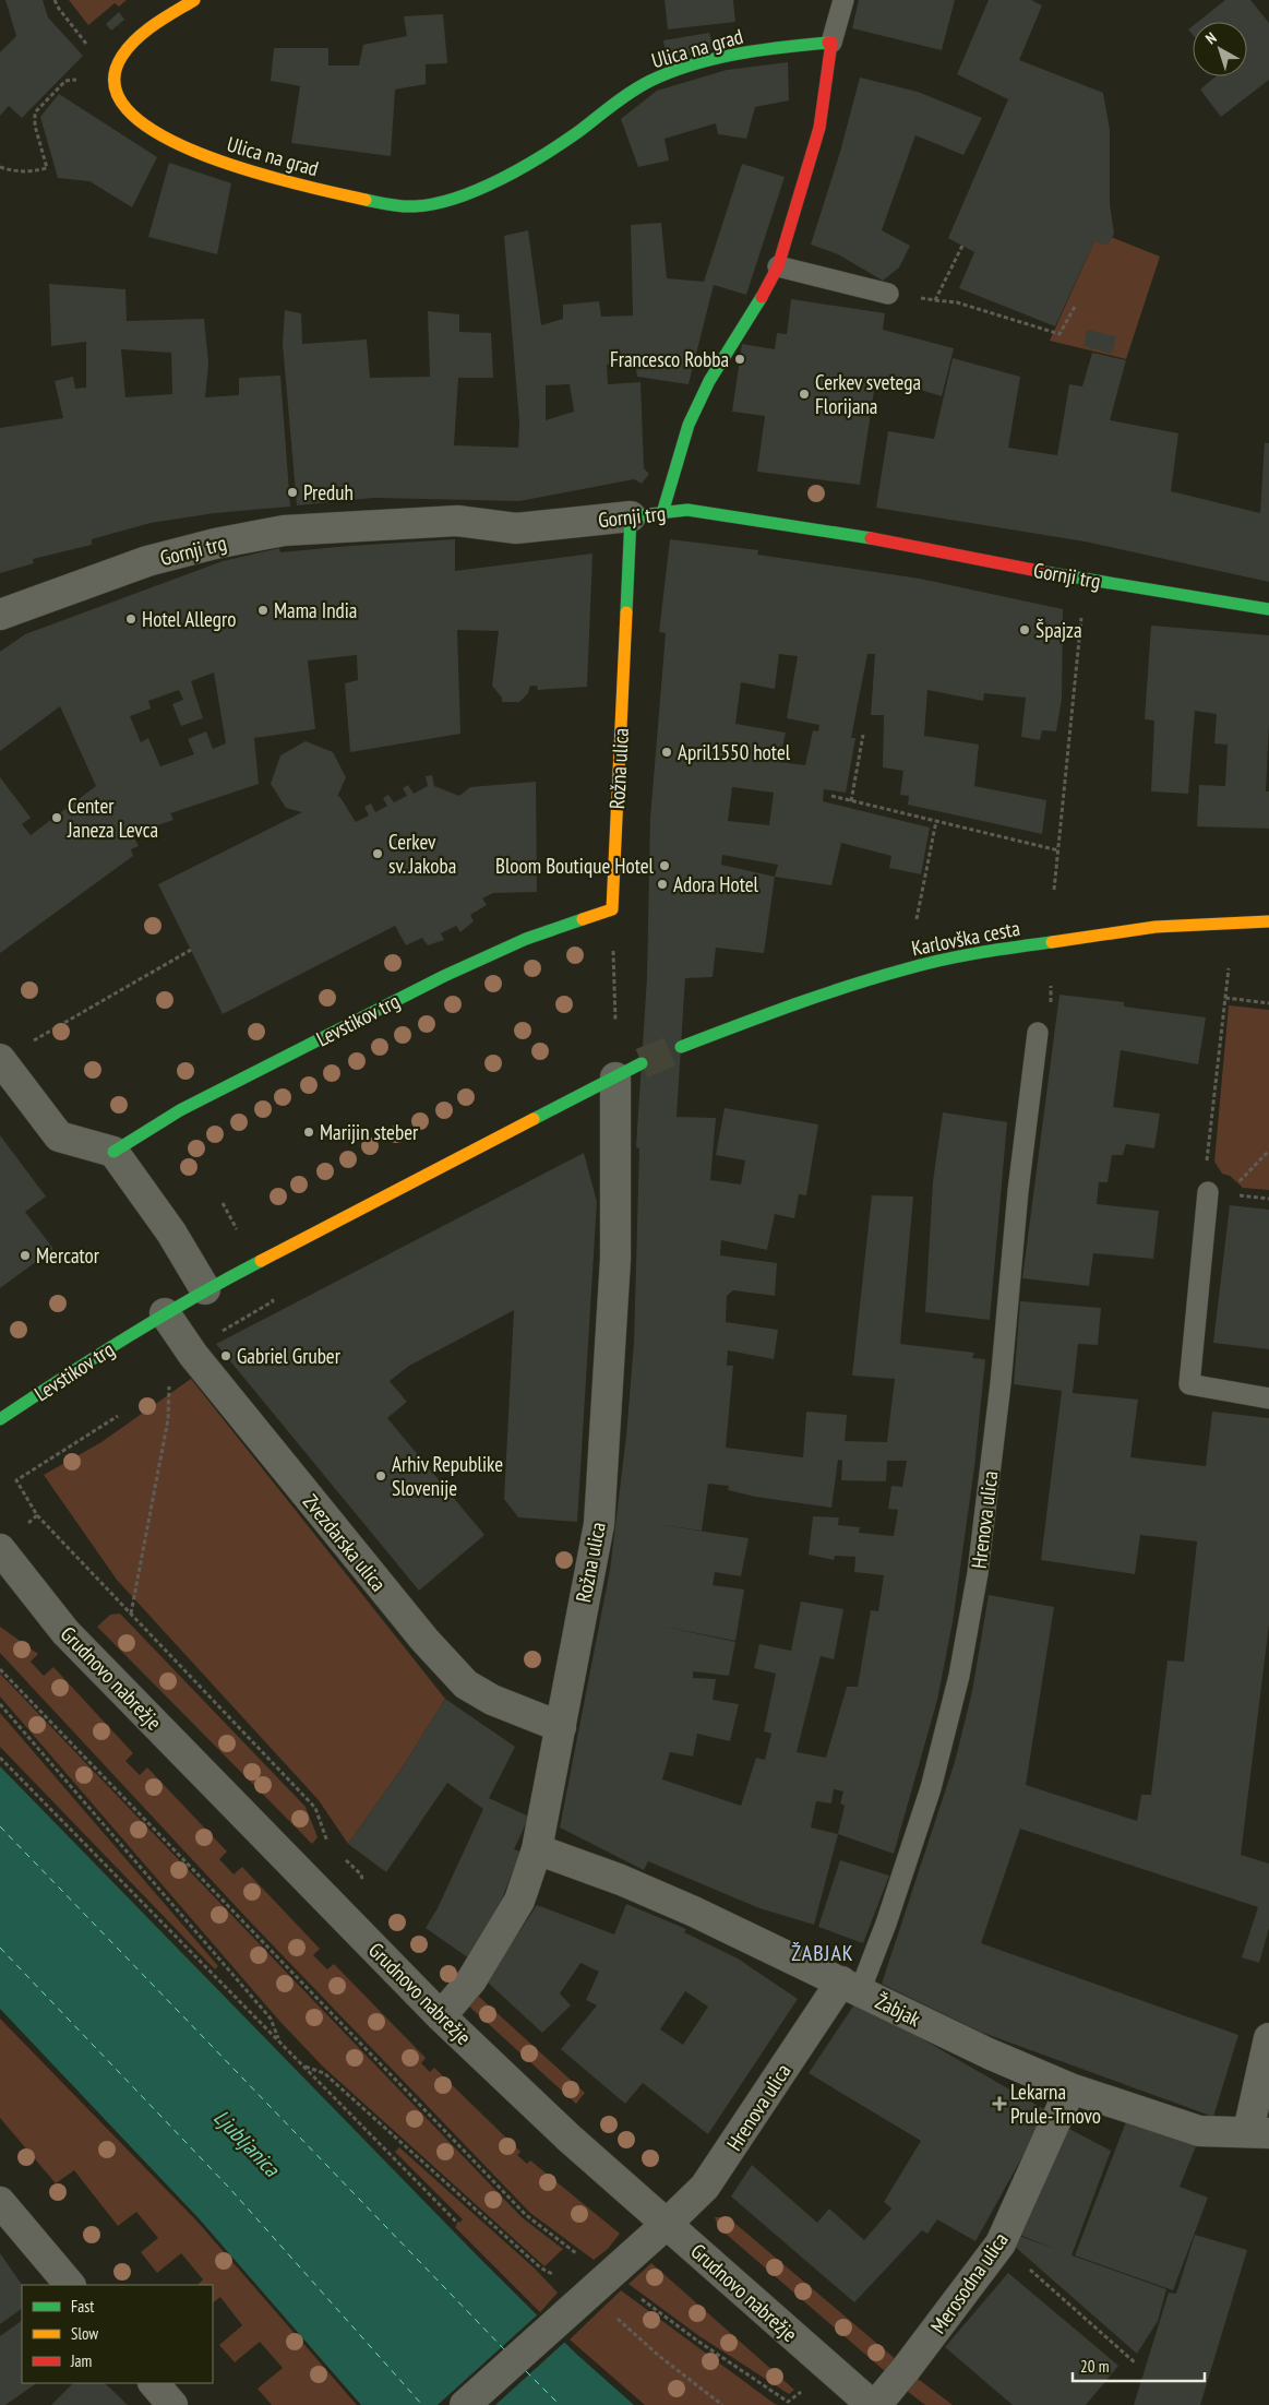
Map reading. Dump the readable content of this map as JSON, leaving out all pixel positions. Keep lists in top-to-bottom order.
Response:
{
  "streets": {
    "street": [
      "Ulica na grad",
      "Gornji trg",
      "Rožna ulica",
      "Karlovška cesta",
      "Levstikov trg",
      "Hrenova ulica",
      "Zvezdarska ulica",
      "Grudnovo nabrežje",
      "Žabjak",
      "Merosodna ulica"
    ]
  },
  "crossings": [
    ["Gornji trg", "Rožna ulica"],
    ["Rožna ulica", "Levstikov trg"],
    ["Rožna ulica", "Zvezdarska ulica"],
    ["Rožna ulica", "Grudnovo nabrežje"],
    ["Rožna ulica", "Žabjak"],
    ["Levstikov trg", "Zvezdarska ulica"],
    ["Hrenova ulica", "Grudnovo nabrežje"],
    ["Hrenova ulica", "Žabjak"],
    ["Žabjak", "Merosodna ulica"]
  ],
  "districts": ["ŽABJAK"],
  "water": ["Ljubljanica"],
  "places": {
    "other": [
      "Francesco Robba",
      "Cerkev svetega Florijana",
      "Preduh",
      "Mama India",
      "Hotel Allegro",
      "Špajza",
      "April1550 hotel",
      "Center Janeza Levca",
      "Cerkev sv. Jakoba",
      "Bloom Boutique Hotel",
      "Adora Hotel",
      "Marijin steber",
      "Mercator",
      "Gabriel Gruber",
      "Arhiv Republike Slovenije"
    ],
    "health": ["Lekarna Prule-Trnovo"]
  },
  "legend": ["Fast", "Slow", "Jam"],
  "scale_bar": "20 m",
  "north": "top left"
}
